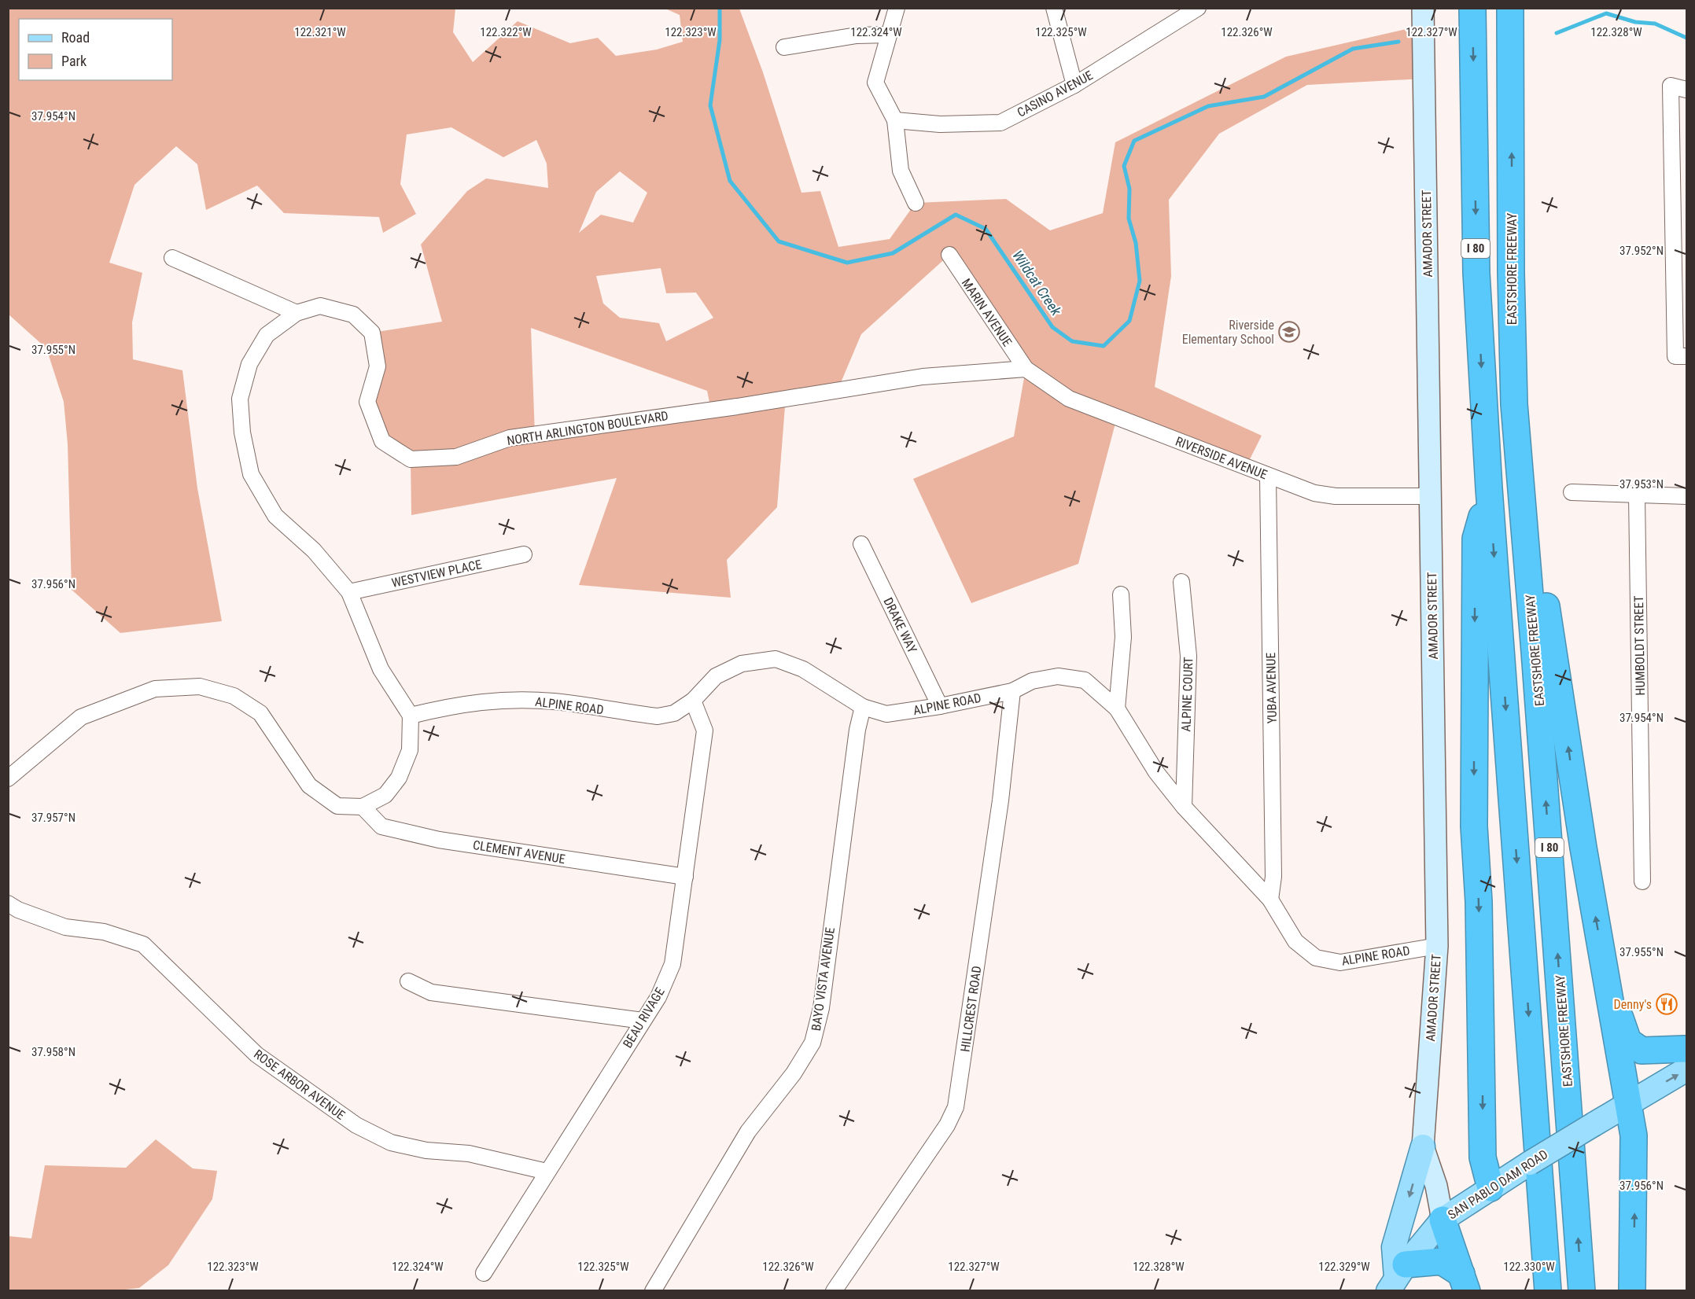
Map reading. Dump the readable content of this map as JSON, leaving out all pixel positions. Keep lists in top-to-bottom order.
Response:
{
  "streets": {
    "highway": ["I 80", "EASTSHORE FREEWAY"],
    "main road": ["SAN PABLO DAM ROAD"],
    "street": [
      "CASINO AVENUE",
      "AMADOR STREET",
      "MARIN AVENUE",
      "NORTH ARLINGTON BOULEVARD",
      "RIVERSIDE AVENUE",
      "WESTVIEW PLACE",
      "DRAKE WAY",
      "HUMBOLDT STREET",
      "YUBA AVENUE",
      "ALPINE COURT",
      "ALPINE ROAD",
      "CLEMENT AVENUE",
      "BAYO VISTA AVENUE",
      "HILLCREST ROAD",
      "BEAU RIVAGE",
      "ROSE ARBOR AVENUE"
    ]
  },
  "crossings": [
    ["AMADOR STREET", "RIVERSIDE AVENUE"],
    ["AMADOR STREET", "ALPINE ROAD"],
    ["AMADOR STREET", "SAN PABLO DAM ROAD"],
    ["MARIN AVENUE", "NORTH ARLINGTON BOULEVARD"],
    ["MARIN AVENUE", "RIVERSIDE AVENUE"],
    ["NORTH ARLINGTON BOULEVARD", "RIVERSIDE AVENUE"],
    ["NORTH ARLINGTON BOULEVARD", "WESTVIEW PLACE"],
    ["NORTH ARLINGTON BOULEVARD", "ALPINE ROAD"],
    ["RIVERSIDE AVENUE", "YUBA AVENUE"],
    ["DRAKE WAY", "ALPINE ROAD"],
    ["YUBA AVENUE", "ALPINE ROAD"],
    ["ALPINE COURT", "ALPINE ROAD"],
    ["ALPINE ROAD", "BAYO VISTA AVENUE"],
    ["ALPINE ROAD", "HILLCREST ROAD"],
    ["ALPINE ROAD", "BEAU RIVAGE"],
    ["CLEMENT AVENUE", "BEAU RIVAGE"],
    ["BEAU RIVAGE", "ROSE ARBOR AVENUE"]
  ],
  "water": ["Wildcat Creek"],
  "places": {
    "school or university": ["Riverside Elementary School"],
    "restaurant": ["Denny's"]
  },
  "legend": ["Road", "Park"],
  "coordinates": [
    "122.322°W",
    "122.323°W",
    "122.324°W",
    "122.325°W",
    "122.326°W",
    "122.327°W",
    "122.328°W",
    "122.321°W",
    "37.954°N",
    "37.952°N",
    "37.955°N",
    "37.953°N",
    "37.956°N",
    "37.957°N",
    "37.958°N",
    "122.329°W",
    "122.330°W"
  ]
}
